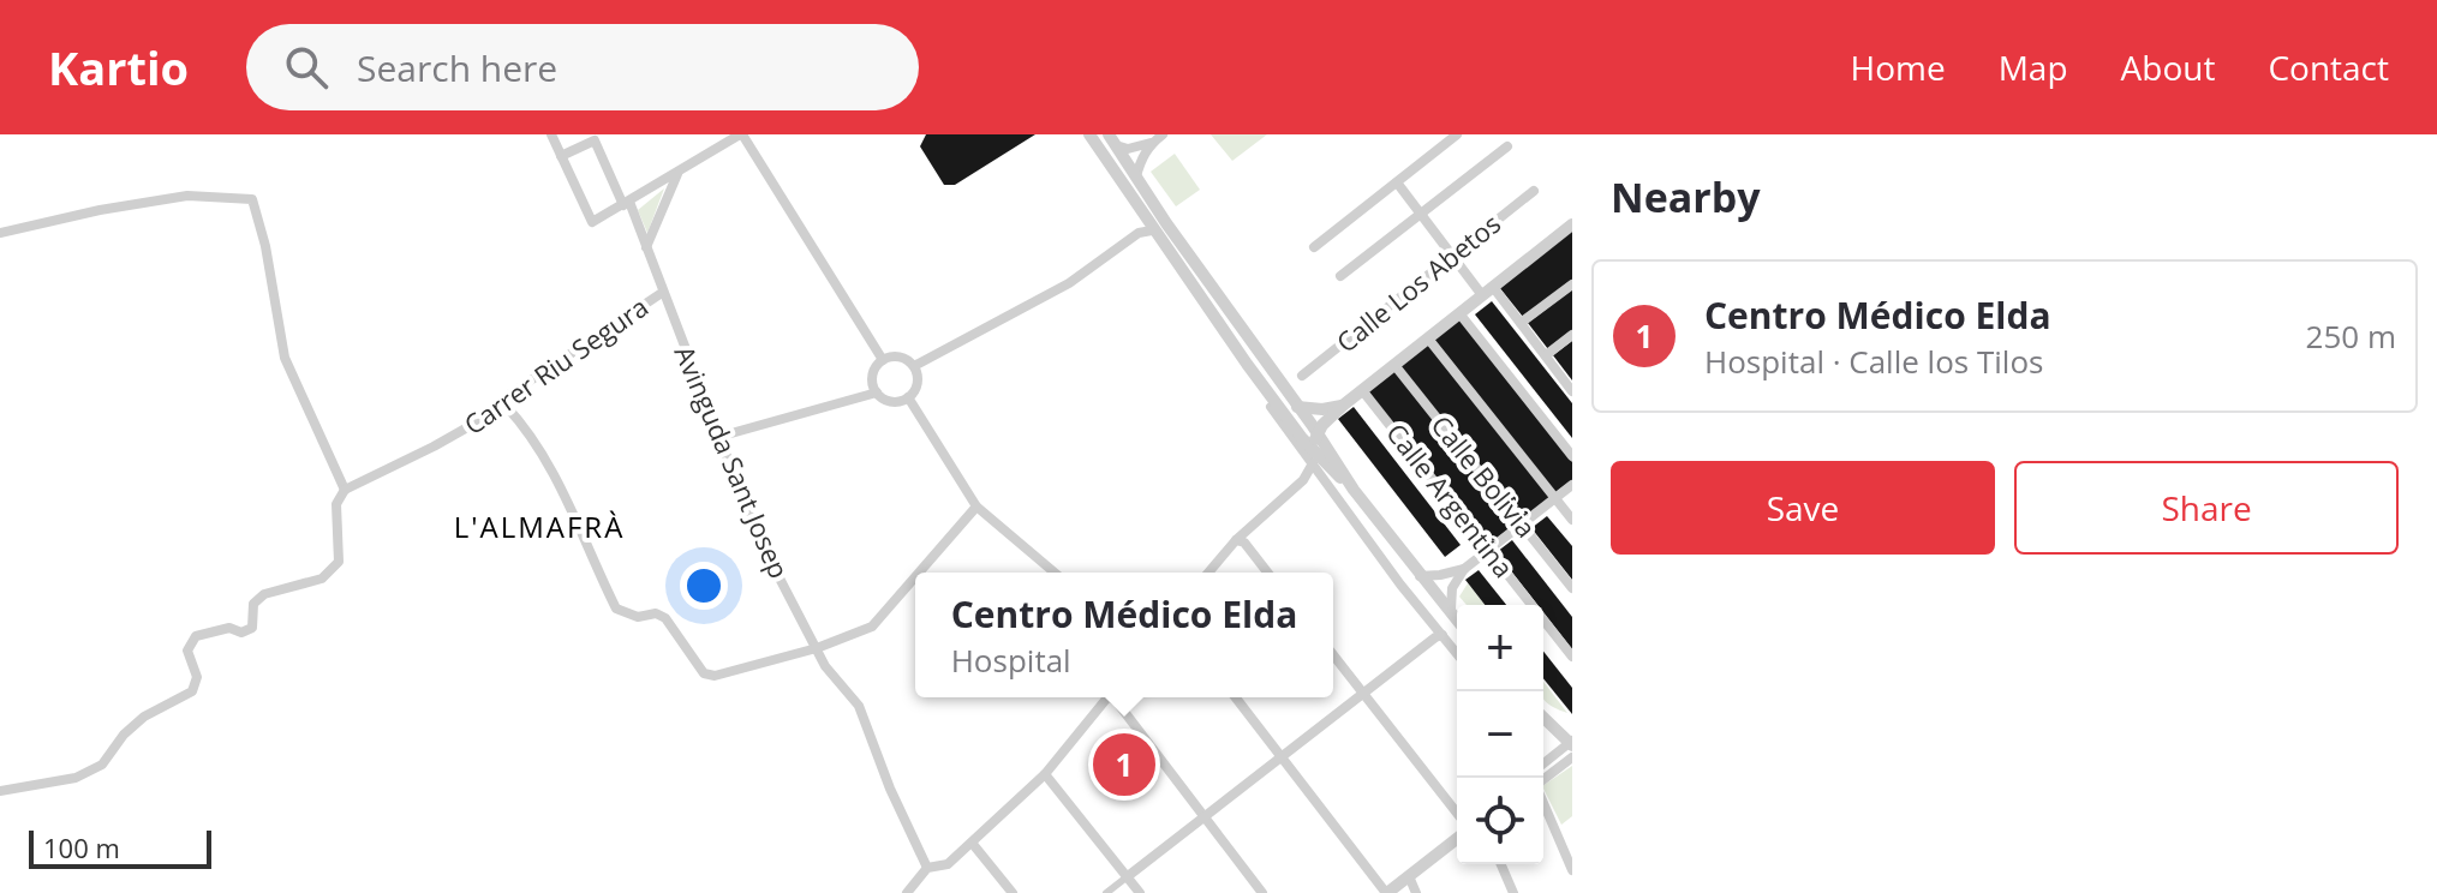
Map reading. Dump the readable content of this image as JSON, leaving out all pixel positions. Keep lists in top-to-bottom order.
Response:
{
  "streets": {
    "street": [
      "Calle Los Abetos",
      "Carrer Riu Segura",
      "Avinguda Sant Josep",
      "Calle Bolivia",
      "Calle Argentina"
    ]
  },
  "crossings": [
    ["Carrer Riu Segura", "Avinguda Sant Josep"]
  ],
  "districts": ["L'ALMAFRÀ"],
  "scale_bar": "100 m",
  "page": {
    "header": "Kartio",
    "search": "Search here",
    "nav": [
      "Home",
      "Map",
      "About",
      "Contact"
    ],
    "heading": "Nearby",
    "list": [
      {
        "mark": "1",
        "name": "Centro Médico Elda",
        "note": "Hospital · Calle los Tilos",
        "value": "250 m"
      }
    ],
    "buttons": ["Save", "Share"],
    "popup": ["Centro Médico Elda", "Hospital"],
    "map_buttons": ["+", "−"],
    "pins": "1",
    "scale": "100 m"
  }
}
